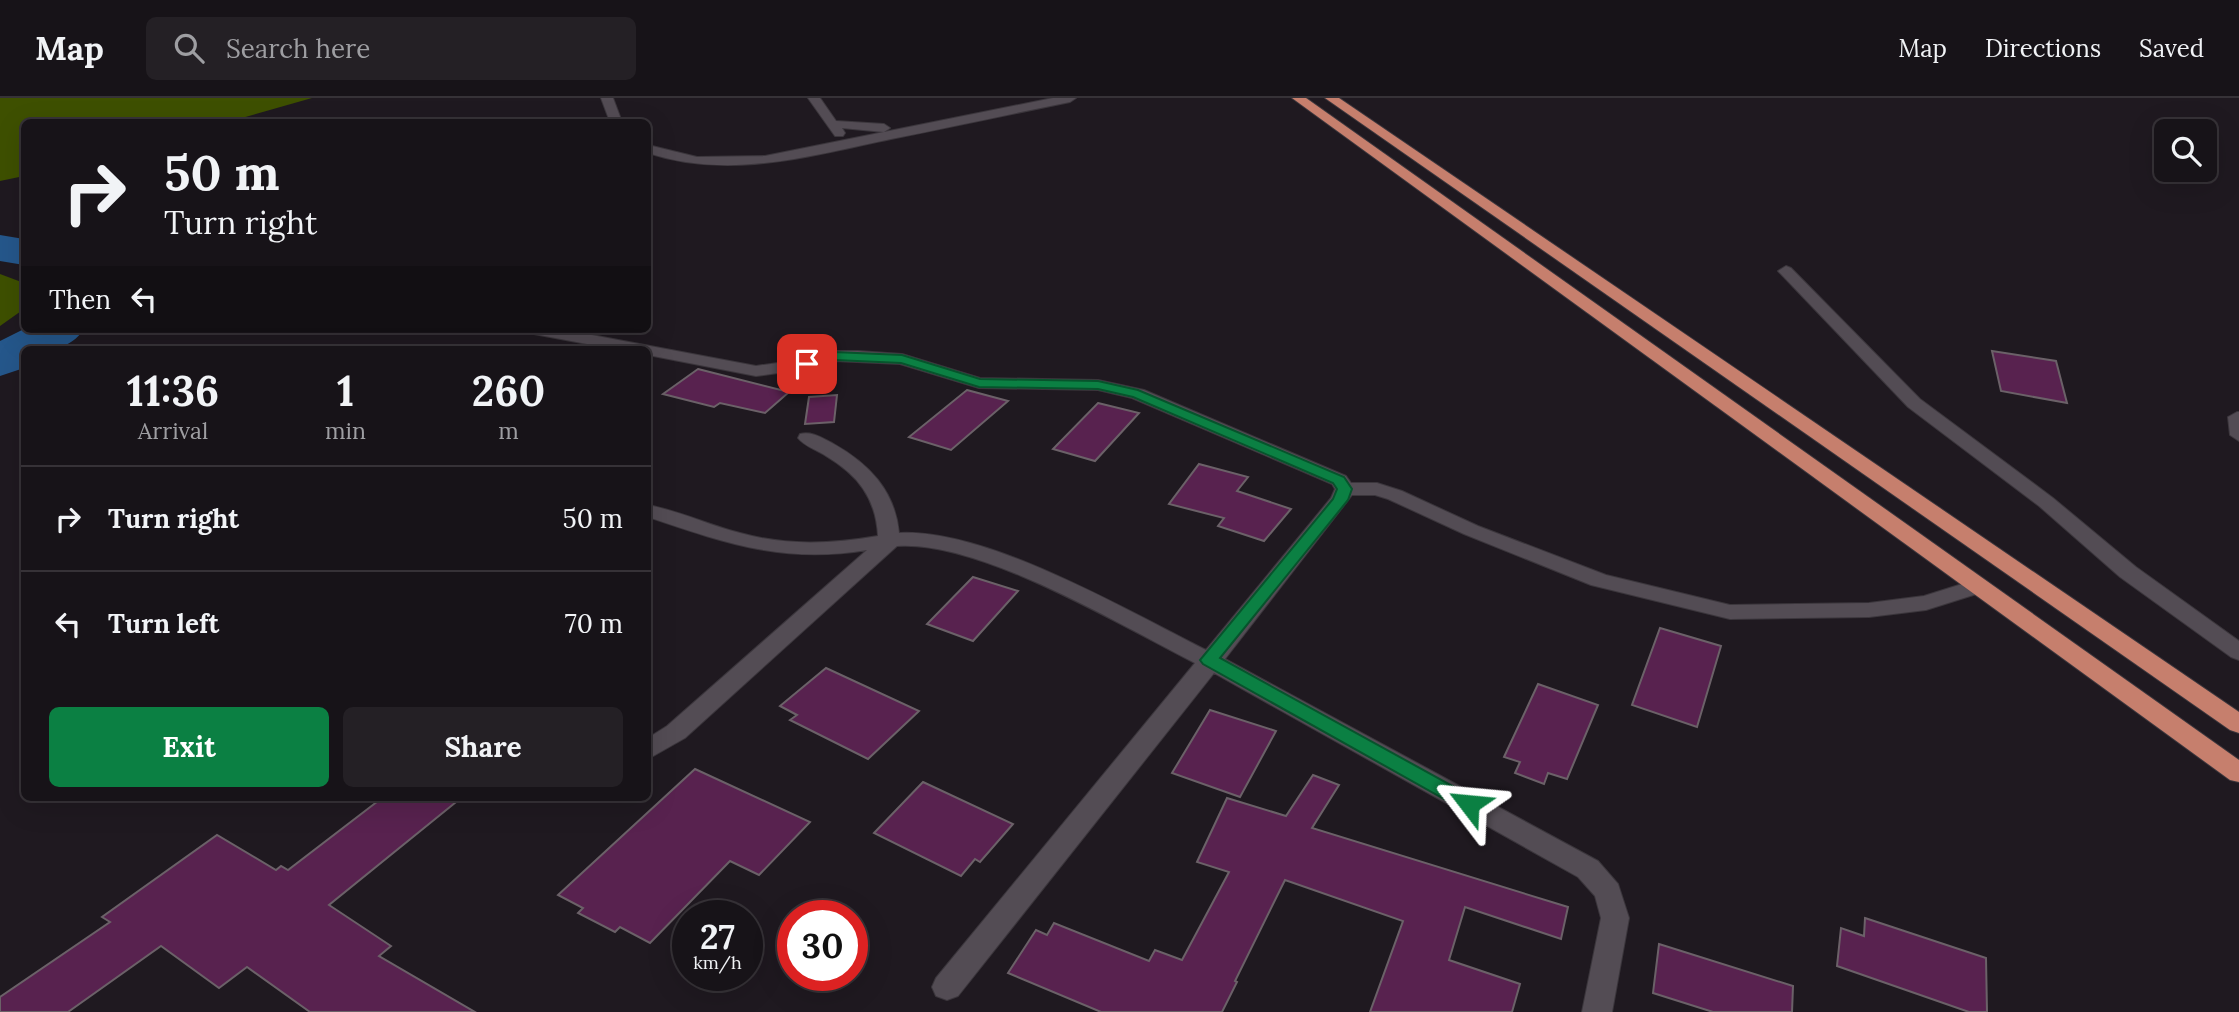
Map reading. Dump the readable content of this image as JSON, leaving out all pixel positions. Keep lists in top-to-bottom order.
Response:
{
  "page": {
    "header": "Map",
    "search": "Search here",
    "nav": ["Map", "Directions", "Saved"],
    "turn": ["50 m", "Turn right"],
    "then": "Then",
    "eta": [
      "11:36",
      "Arrival",
      "1",
      "min",
      "260",
      "m"
    ],
    "list": [
      {
        "name": "Turn right",
        "value": "50 m"
      },
      {
        "name": "Turn left",
        "value": "70 m"
      }
    ],
    "buttons": ["Exit", "Share"],
    "speed": "27 km/h",
    "limit": "30"
  }
}
